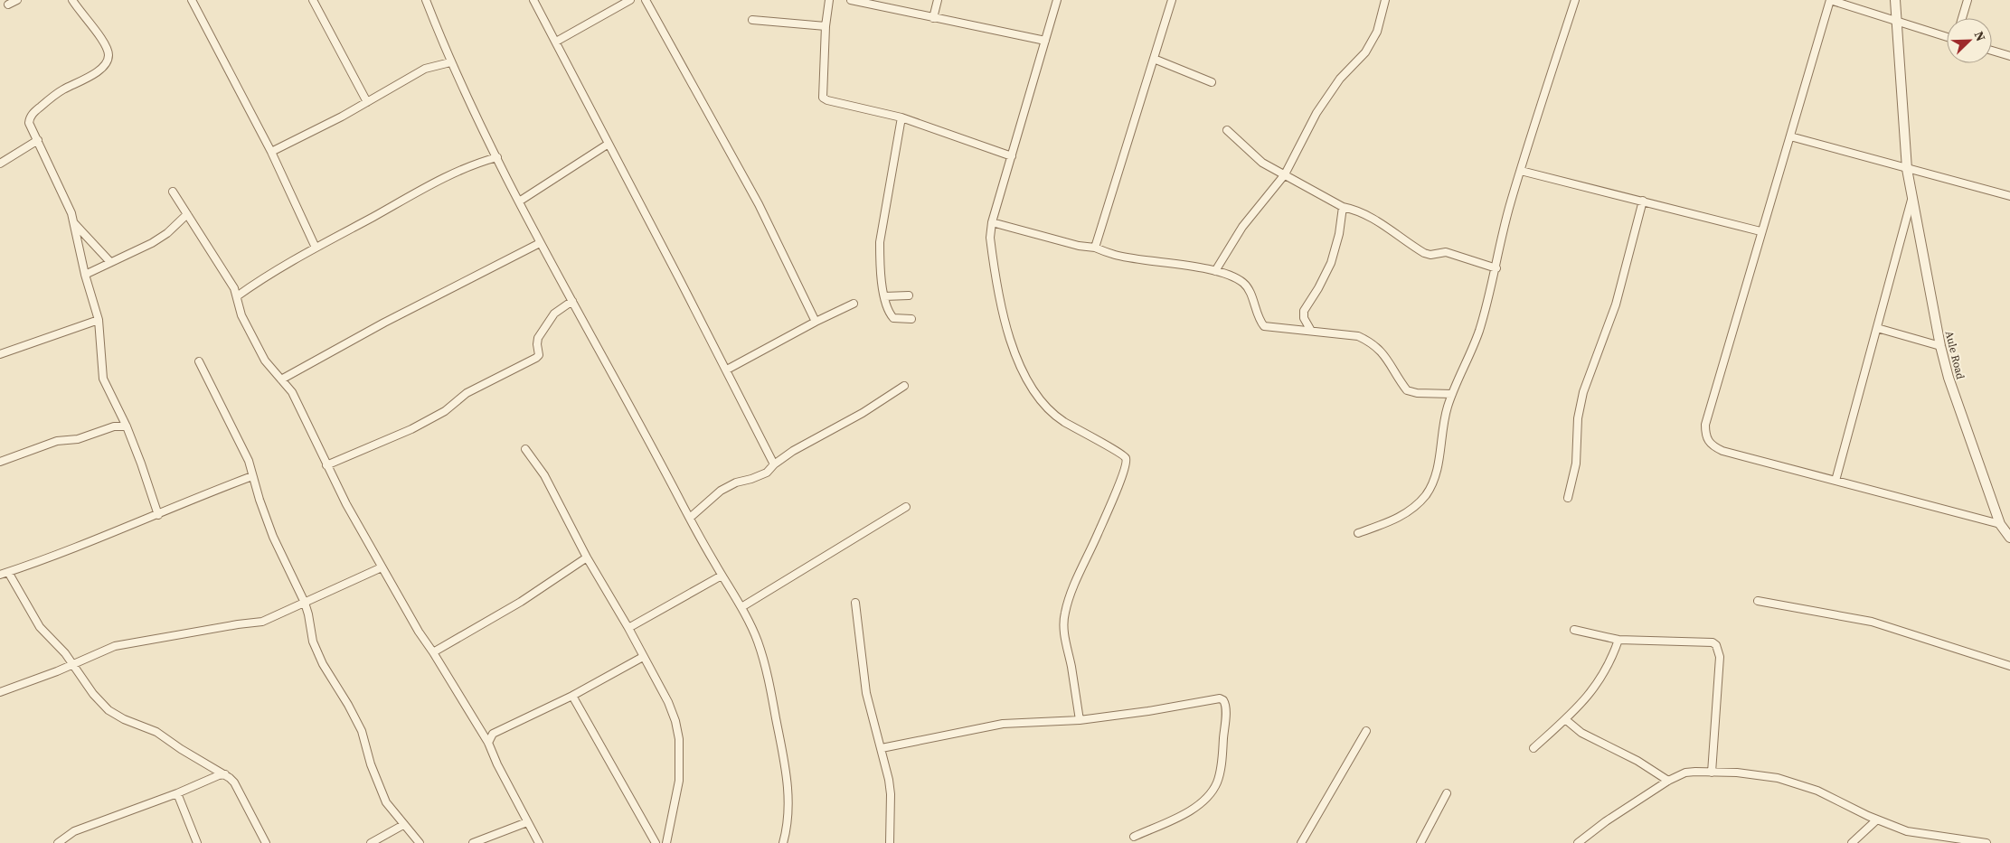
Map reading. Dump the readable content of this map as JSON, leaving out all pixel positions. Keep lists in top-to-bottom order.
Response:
{
  "streets": {
    "street": ["Aule Road"]
  },
  "north": "top right"
}
